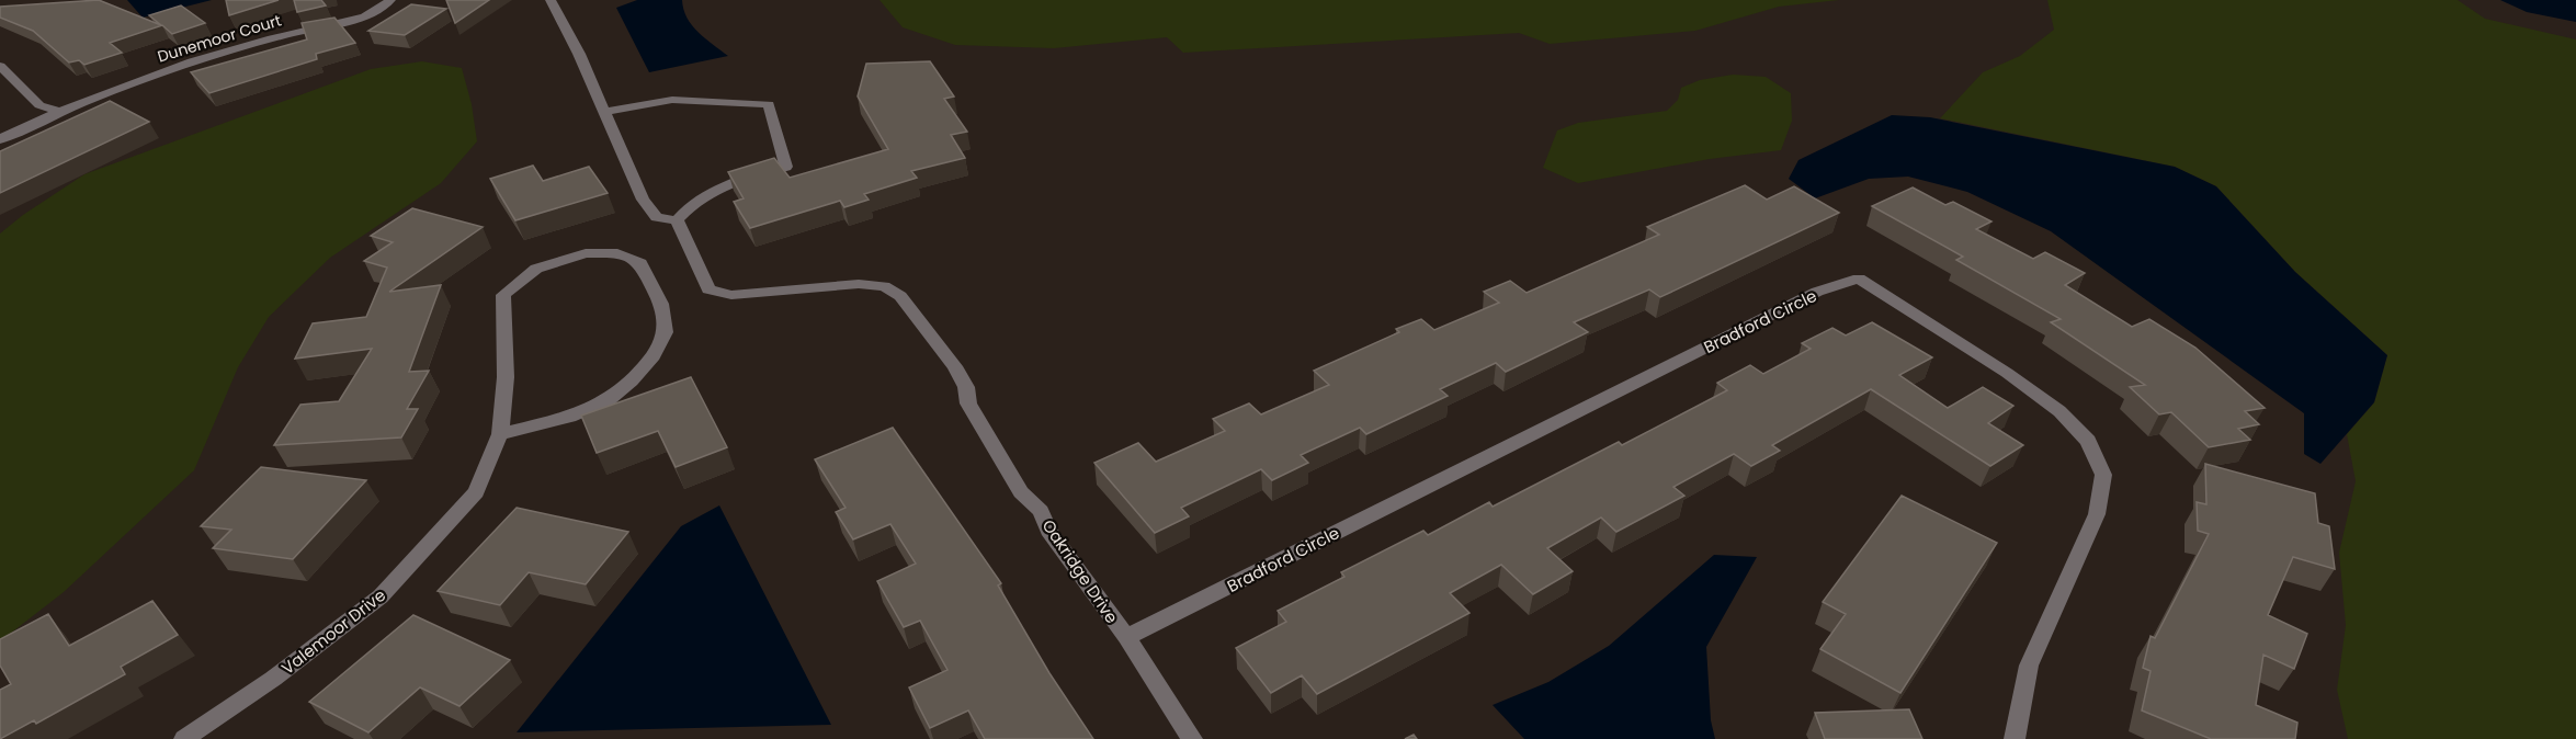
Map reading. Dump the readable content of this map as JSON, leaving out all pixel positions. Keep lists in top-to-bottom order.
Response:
{
  "streets": {
    "street": [
      "Dunemoor Court",
      "Bradford Circle",
      "Oakridge Drive",
      "Valemoor Drive"
    ]
  },
  "crossings": [
    ["Bradford Circle", "Oakridge Drive"]
  ]
}
